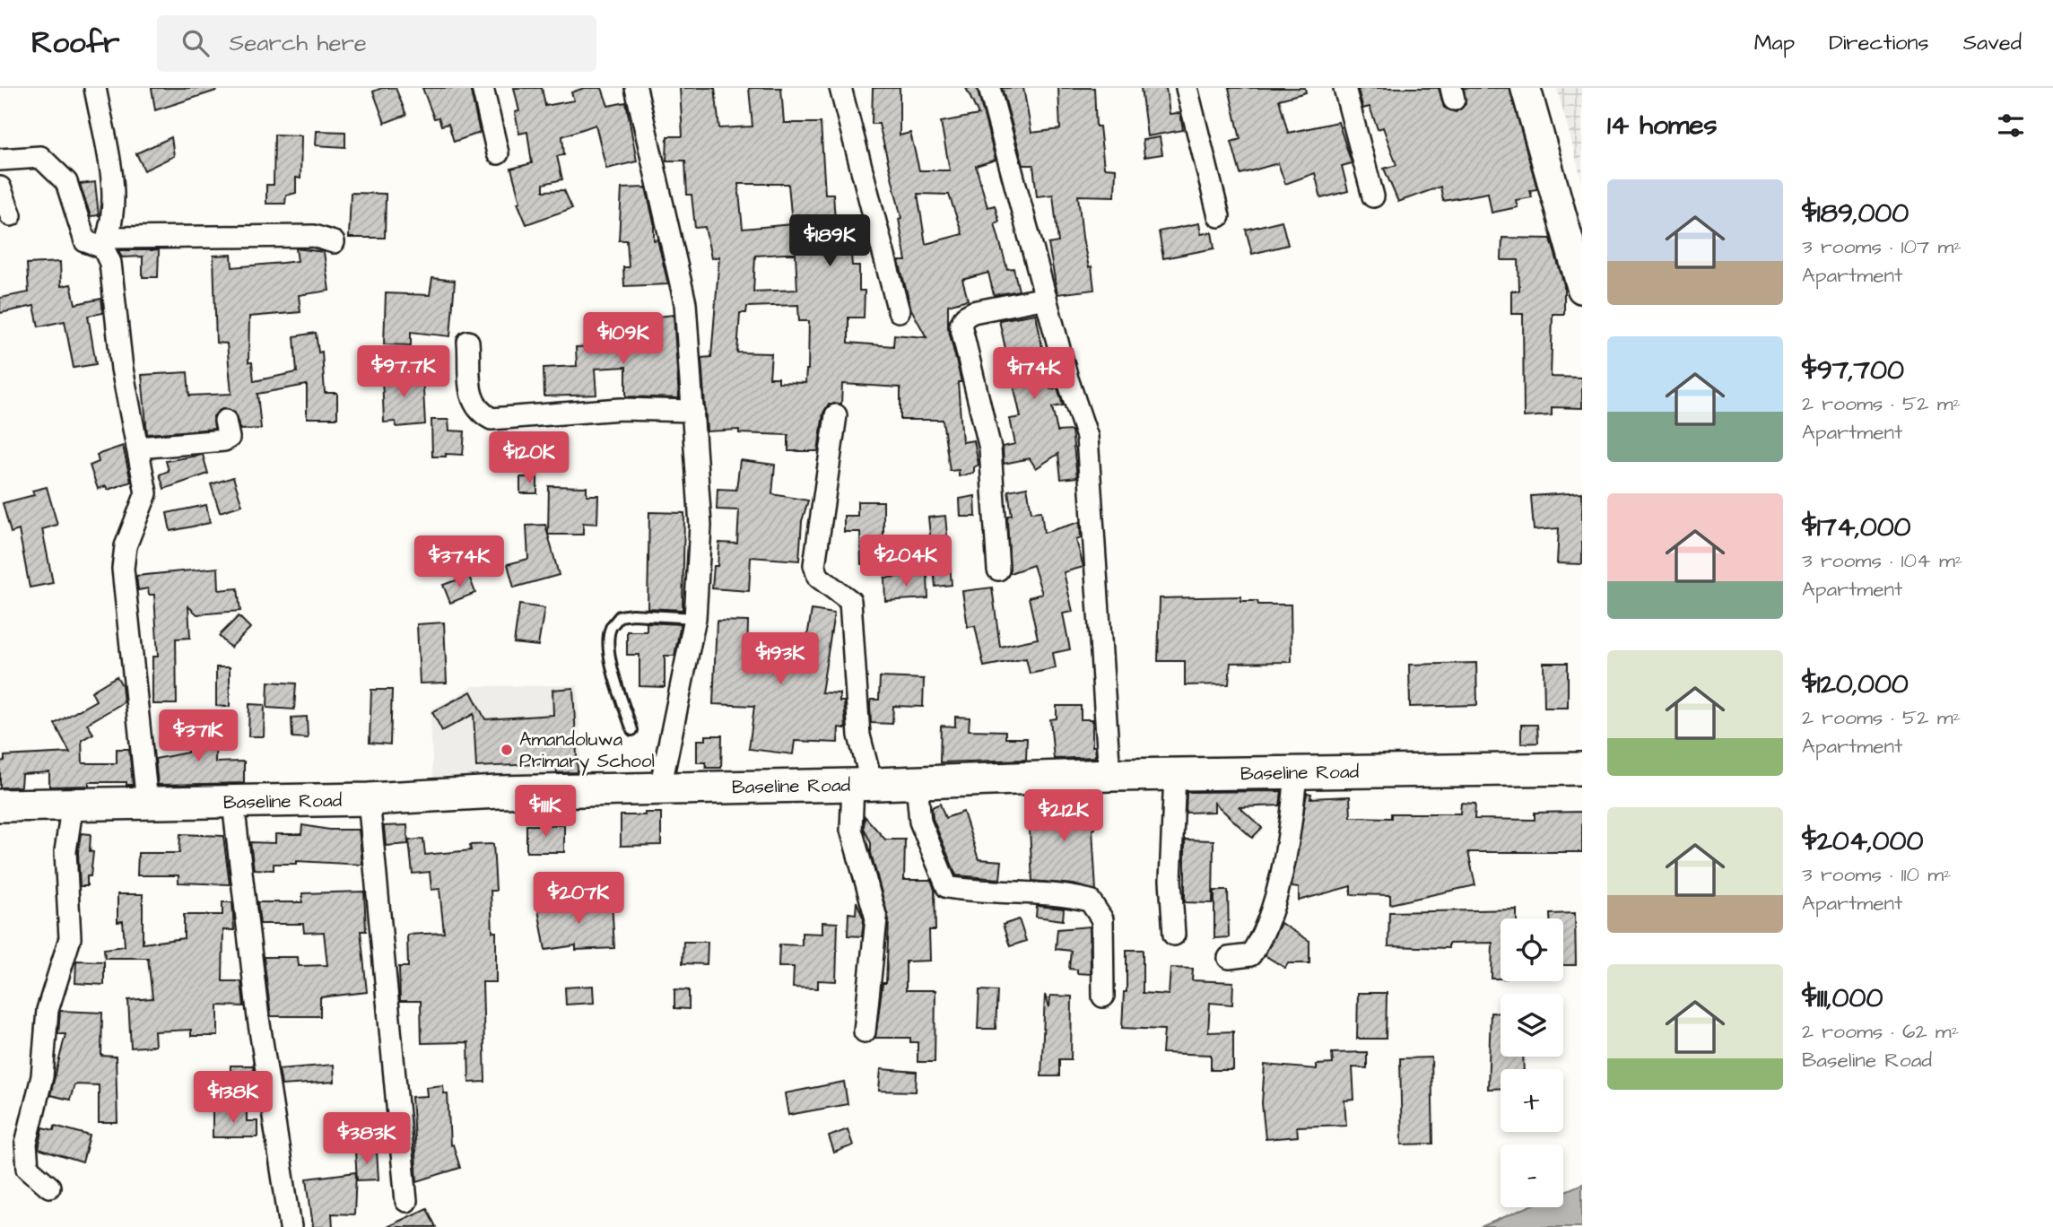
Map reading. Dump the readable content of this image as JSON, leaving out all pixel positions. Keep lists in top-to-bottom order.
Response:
{
  "streets": {
    "main road": ["Baseline Road"]
  },
  "places": ["Amandoluwa Primary School"],
  "page": {
    "header": "Roofr",
    "search": "Search here",
    "nav": ["Map", "Directions", "Saved"],
    "heading": "14 homes",
    "list": [
      {
        "name": "$189,000",
        "note": "3 rooms · 107 m² · Apartment"
      },
      {
        "name": "$97,700",
        "note": "2 rooms · 52 m² · Apartment"
      },
      {
        "name": "$174,000",
        "note": "3 rooms · 104 m² · Apartment"
      },
      {
        "name": "$120,000",
        "note": "2 rooms · 52 m² · Apartment"
      },
      {
        "name": "$204,000",
        "note": "3 rooms · 110 m² · Apartment"
      },
      {
        "name": "$111,000",
        "note": "2 rooms · 62 m² · Baseline Road"
      }
    ],
    "price": [
      "$189K",
      "$109K",
      "$97.7K",
      "$174K",
      "$120K",
      "$204K",
      "$374K",
      "$193K",
      "$371K",
      "$111K",
      "$212K",
      "$207K",
      "$138K",
      "$383K"
    ],
    "map_buttons": ["+", "−"]
  }
}
